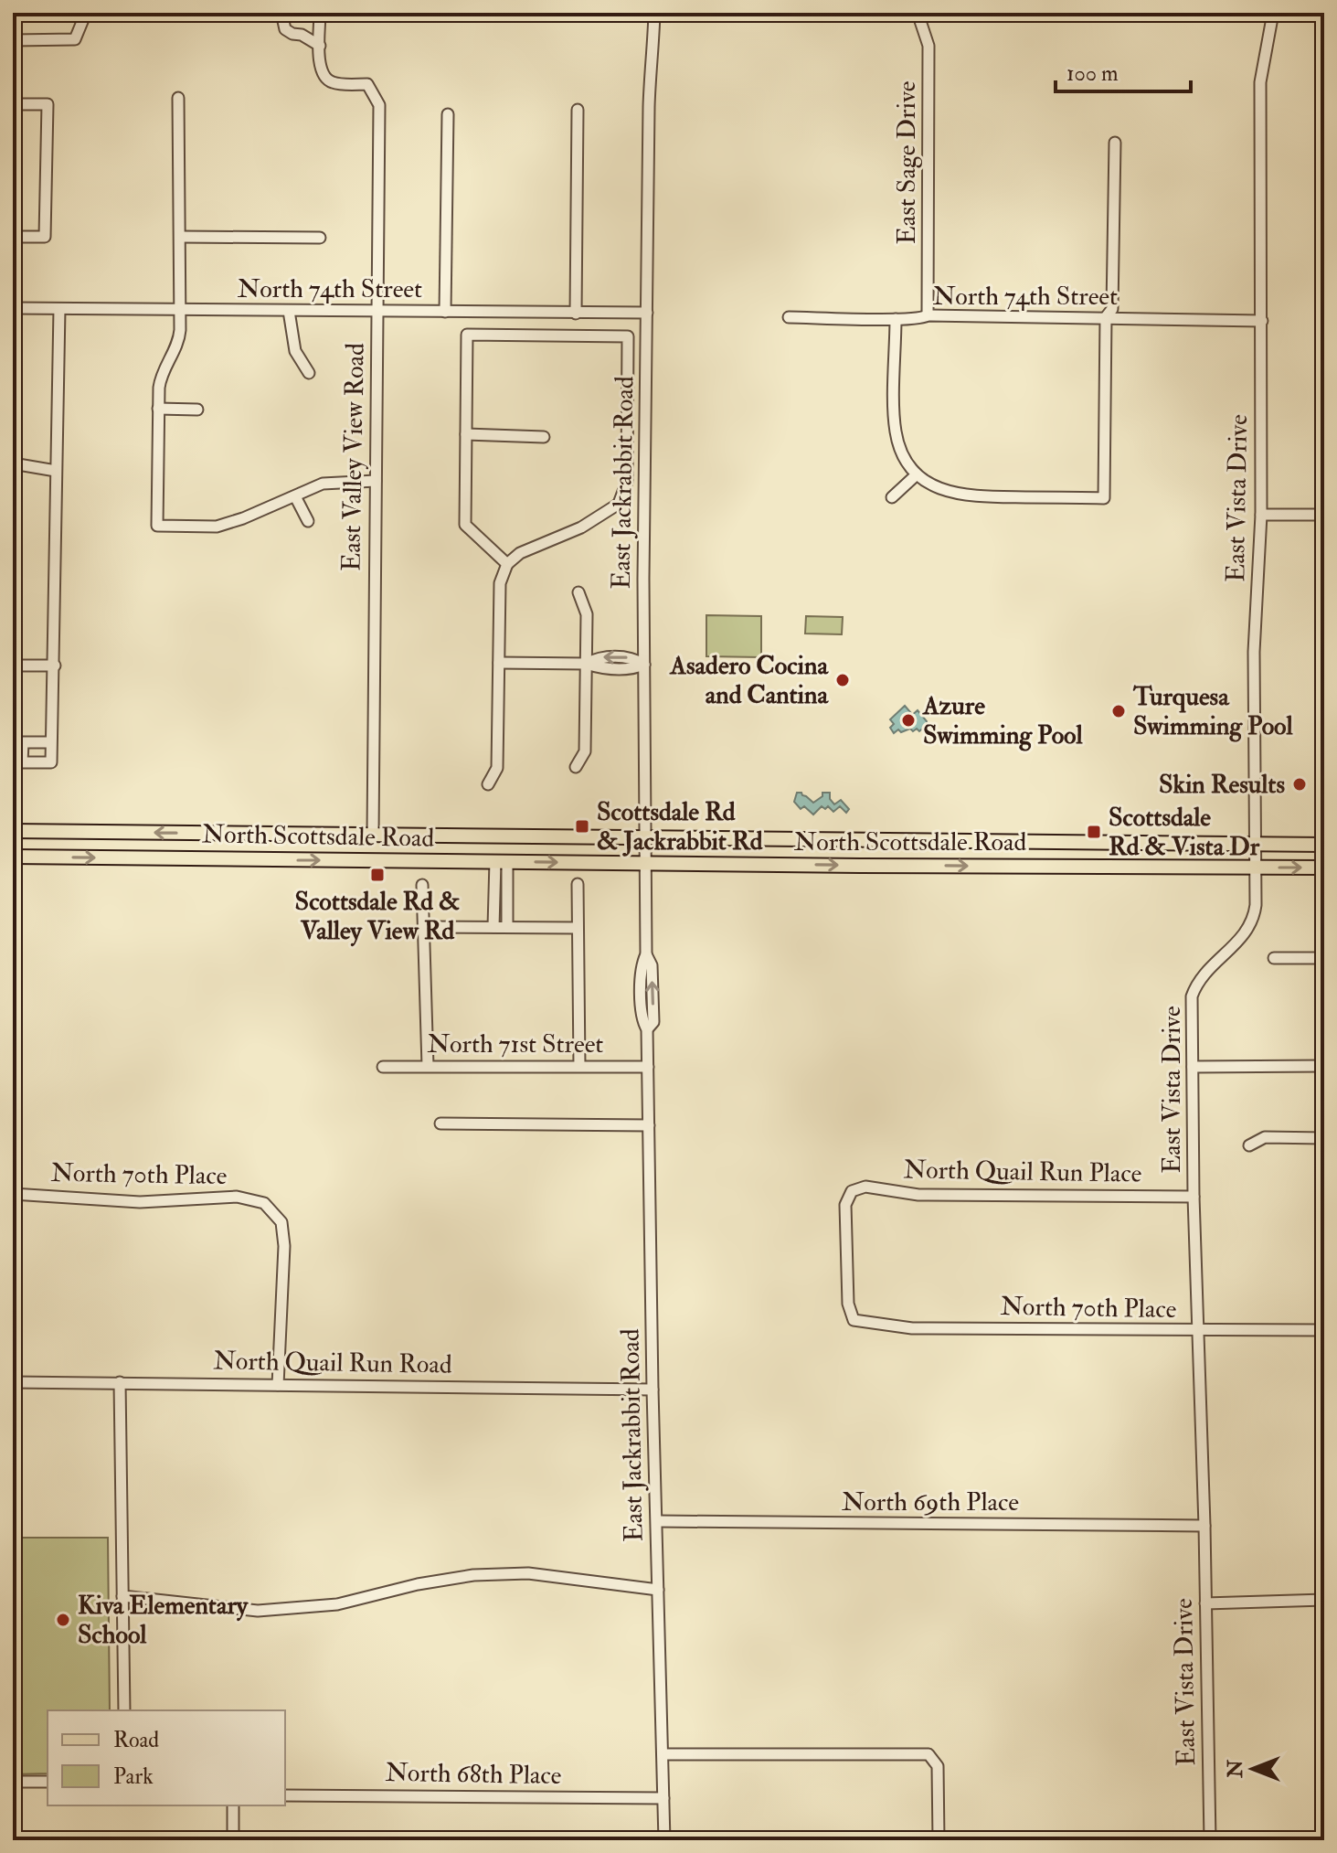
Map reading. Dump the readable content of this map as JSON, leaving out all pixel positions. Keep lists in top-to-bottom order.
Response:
{
  "streets": {
    "main road": ["North Scottsdale Road"],
    "street": [
      "East Sage Drive",
      "North 74th Street",
      "East Valley View Road",
      "East Jackrabbit Road",
      "East Vista Drive",
      "North 71st Street",
      "North Quail Run Place",
      "North 70th Place",
      "North Quail Run Road",
      "North 69th Place",
      "North 68th Place"
    ]
  },
  "crossings": [
    ["East Sage Drive", "North 74th Street"],
    ["North 74th Street", "East Valley View Road"],
    ["North 74th Street", "East Jackrabbit Road"],
    ["North 74th Street", "East Vista Drive"],
    ["East Valley View Road", "North Scottsdale Road"],
    ["East Jackrabbit Road", "North Scottsdale Road"],
    ["East Jackrabbit Road", "North 71st Street"],
    ["East Jackrabbit Road", "North Quail Run Road"],
    ["East Jackrabbit Road", "North 69th Place"],
    ["East Jackrabbit Road", "North 68th Place"],
    ["East Vista Drive", "North Scottsdale Road"],
    ["East Vista Drive", "North Quail Run Place"],
    ["East Vista Drive", "North 70th Place"],
    ["East Vista Drive", "North 69th Place"],
    ["North Quail Run Place", "North 70th Place"],
    ["North 70th Place", "North Quail Run Road"]
  ],
  "places": {
    "other": [
      "Asadero Cocina and Cantina",
      "Turquesa Swimming Pool",
      "Azure Swimming Pool",
      "Skin Results",
      "Kiva Elementary School"
    ],
    "transit": ["Scottsdale Rd & Jackrabbit Rd", "Scottsdale Rd & Vista Dr", "Scottsdale Rd & Valley View Rd"]
  },
  "legend": ["Road", "Park"],
  "scale_bar": "100 m",
  "north": "left"
}
